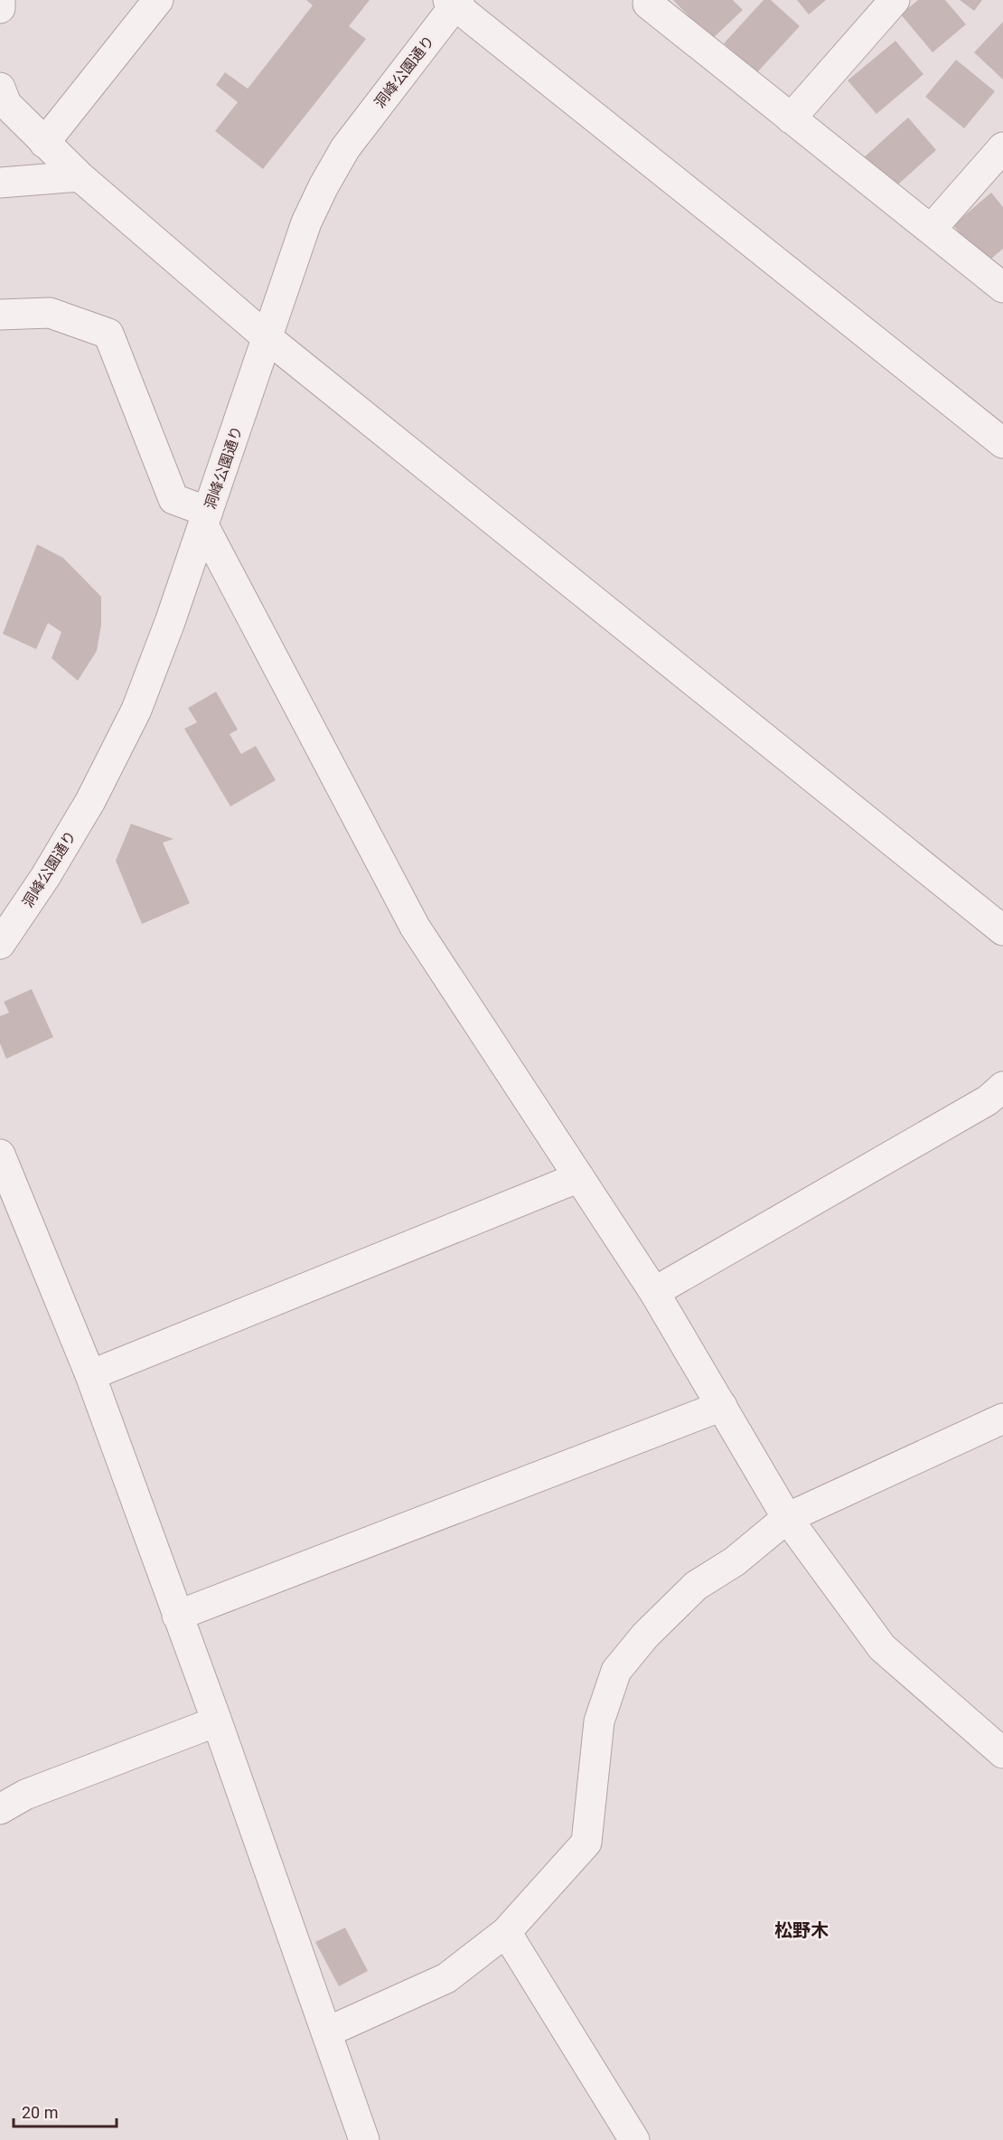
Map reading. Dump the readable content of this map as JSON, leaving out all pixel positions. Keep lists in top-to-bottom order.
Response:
{
  "streets": {
    "street": ["洞峰公園通り"]
  },
  "districts": ["松野木"],
  "scale_bar": "20 m"
}
